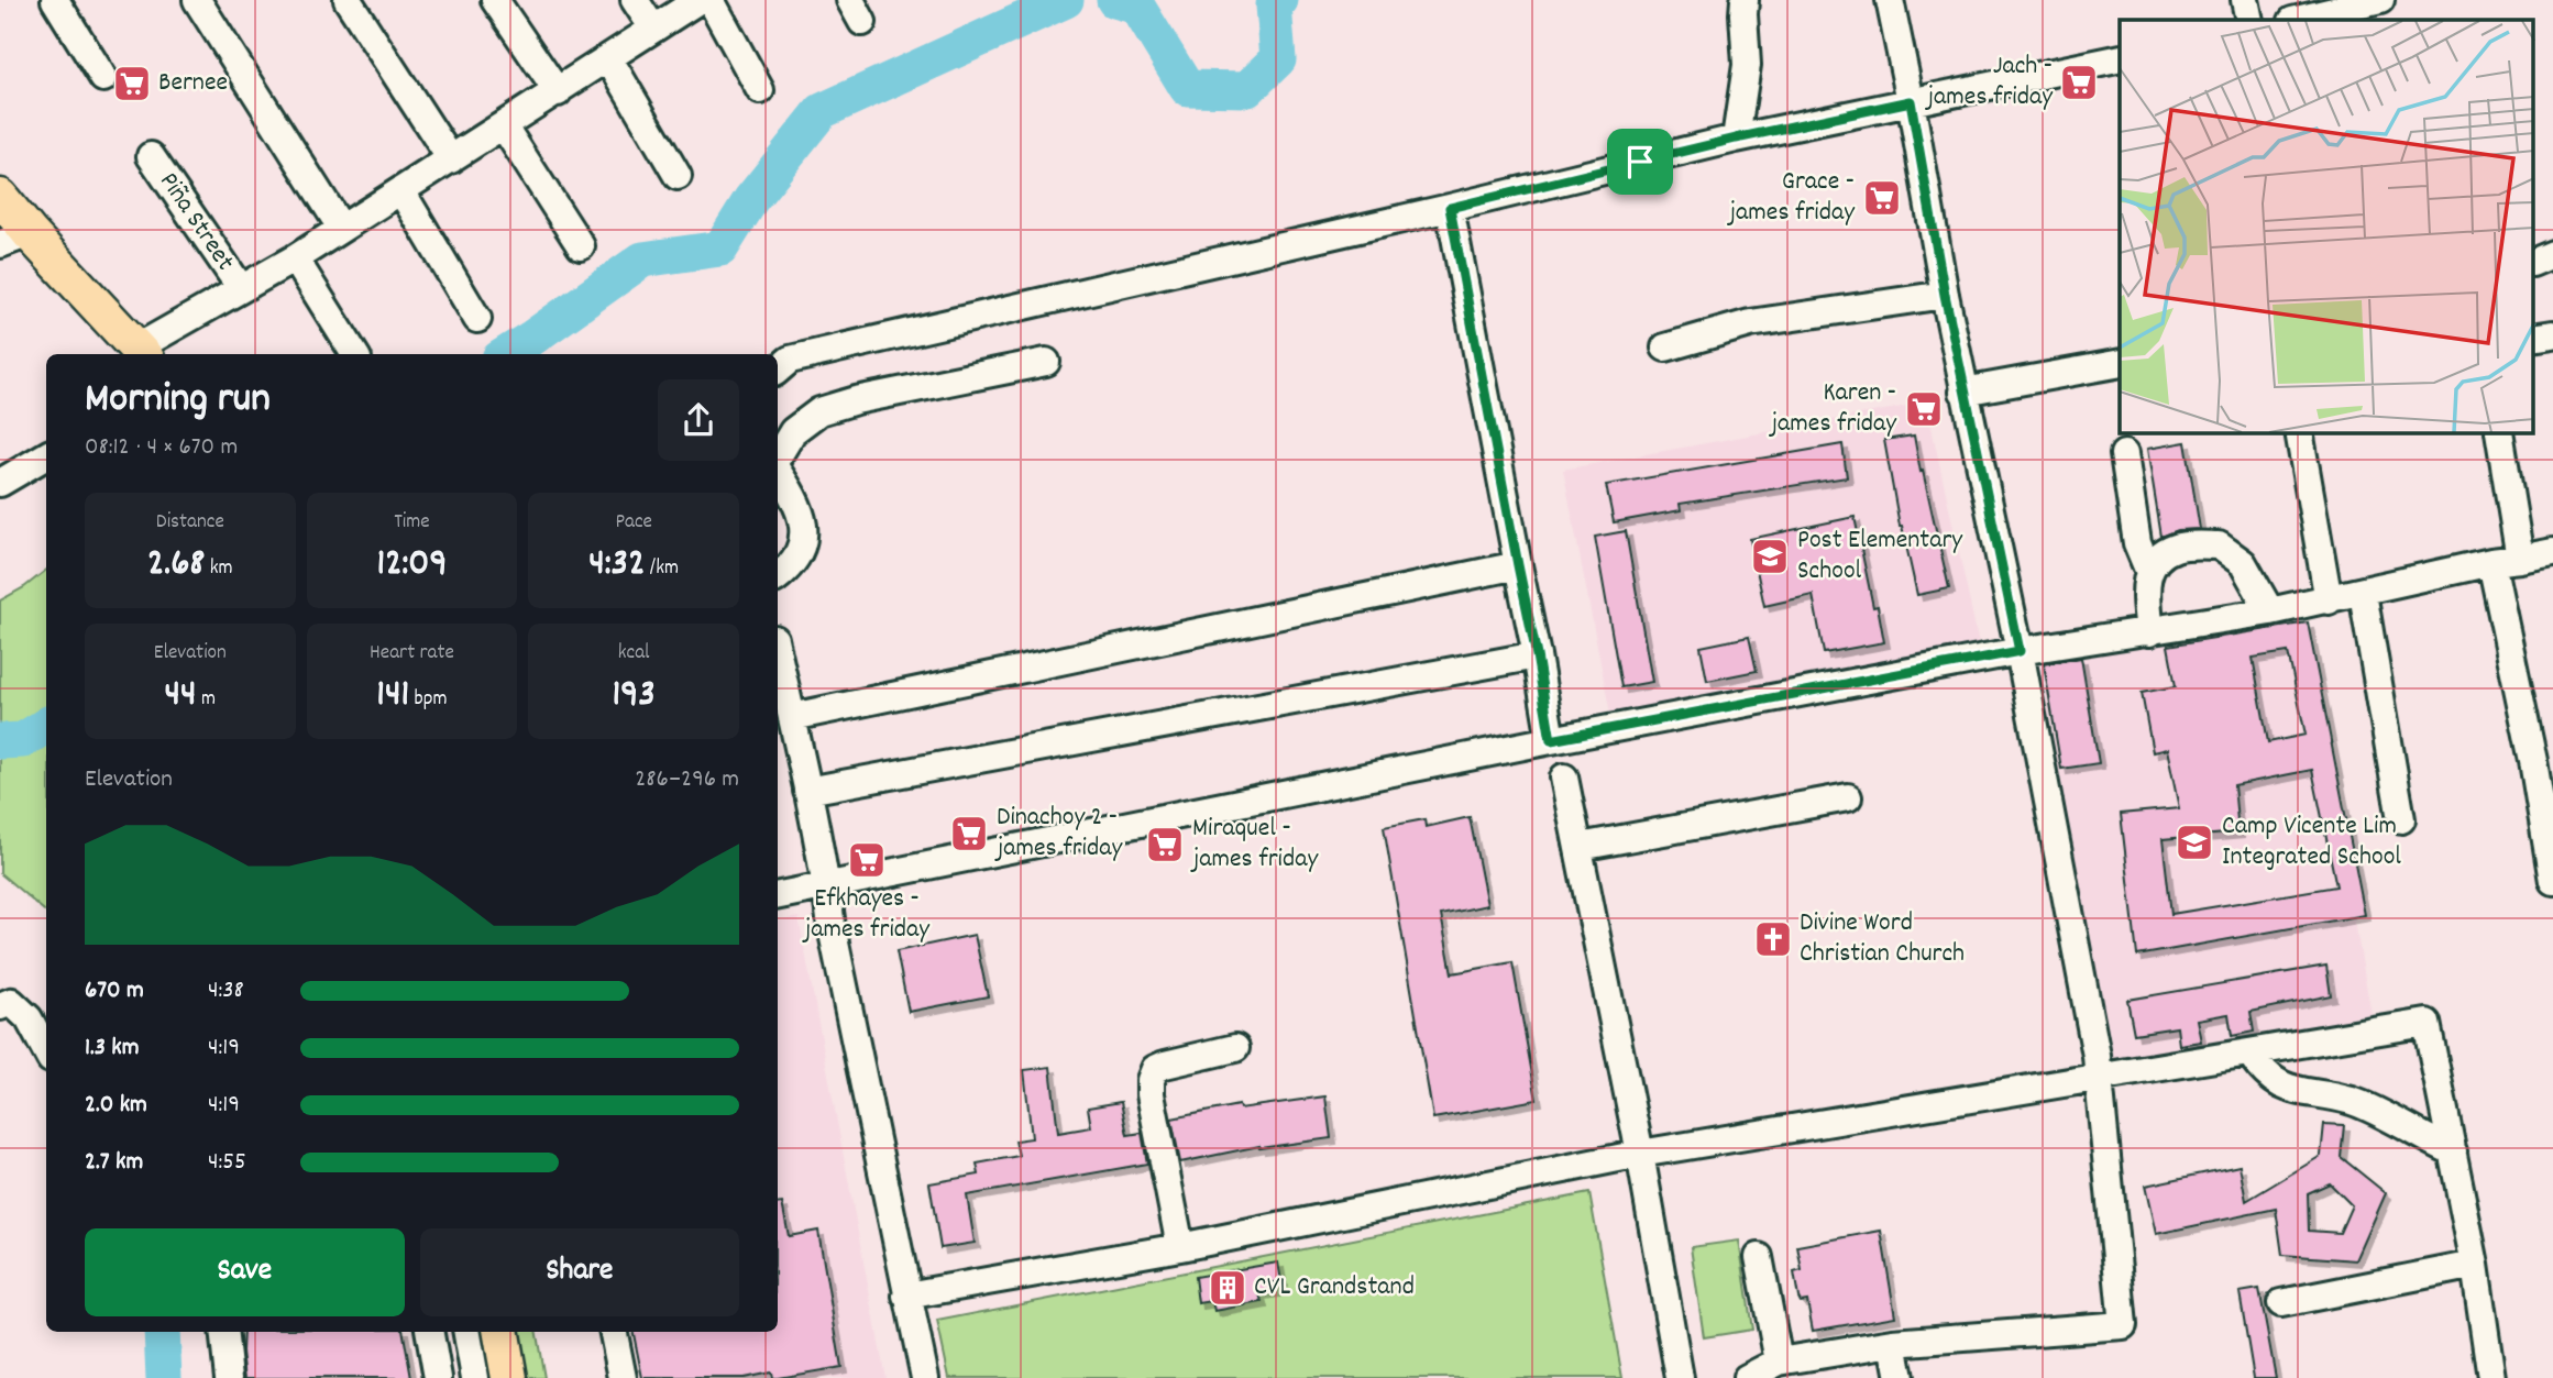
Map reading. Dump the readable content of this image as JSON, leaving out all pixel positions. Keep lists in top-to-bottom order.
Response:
{
  "streets": {
    "street": ["Piña Street"]
  },
  "places": {
    "supermarket": [
      "Jach - james friday",
      "Bernee",
      "Grace - james friday",
      "Karen - james friday",
      "Dinachoy 2 - james friday",
      "Miraquel - james friday",
      "Efkhayes - james friday"
    ],
    "school or university": ["Post Elementary School", "Camp Vicente Lim Integrated School"],
    "church": ["Divine Word Christian Church"],
    "building": ["CVL Grandstand"]
  },
  "page": {
    "heading": ["Morning run", "08:12 · 4 × 670 m"],
    "stats": [
      ["Distance", "2.68 km"],
      ["Time", "12:09"],
      ["Pace", "4:32 /km"],
      ["Elevation", "44 m"],
      ["Heart rate", "141 bpm"],
      ["kcal", "193"]
    ],
    "chart": ["Elevation", "286–296 m"],
    "list": [
      {
        "name": "670 m",
        "note": "4:38"
      },
      {
        "name": "1.3 km",
        "note": "4:19"
      },
      {
        "name": "2.0 km",
        "note": "4:19"
      },
      {
        "name": "2.7 km",
        "note": "4:55"
      }
    ],
    "buttons": ["Save", "Share"]
  }
}
